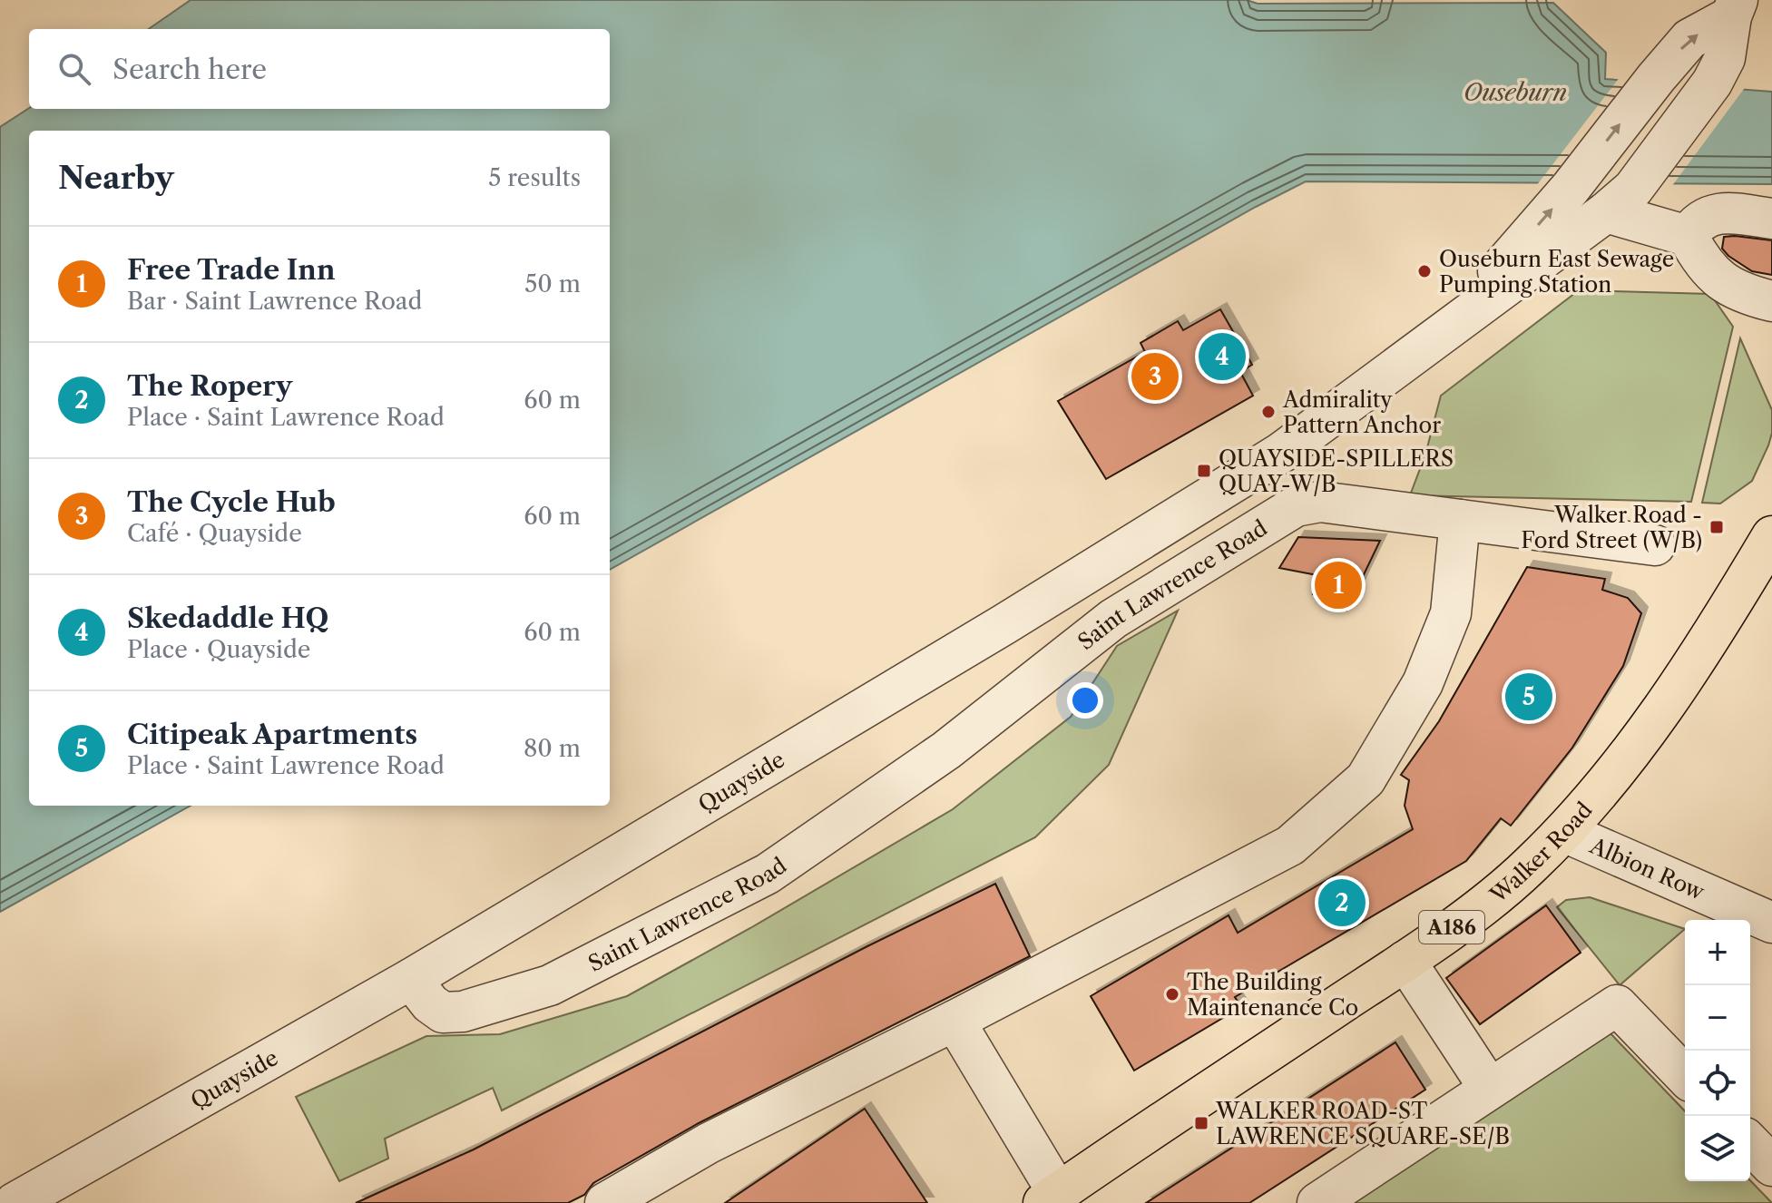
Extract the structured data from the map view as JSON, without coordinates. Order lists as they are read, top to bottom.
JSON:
{
  "streets": {
    "main road": ["Walker Road", "A186"],
    "street": ["Saint Lawrence Road", "Quayside", "Albion Row"]
  },
  "crossings": [
    ["Saint Lawrence Road", "Quayside"],
    ["Walker Road", "Albion Row"]
  ],
  "water": ["Ouseburn"],
  "places": {
    "other": ["Ouseburn East Sewage Pumping Station", "Admirality Pattern Anchor", "The Building Maintenance Co"],
    "transit": ["QUAYSIDE-SPILLERS QUAY-W/B", "Walker Road - Ford Street (W/B)", "WALKER ROAD-ST LAWRENCE SQUARE-SE/B"]
  },
  "page": {
    "search": "Search here",
    "heading": ["Nearby", "5 results"],
    "list": [
      {
        "mark": "1",
        "name": "Free Trade Inn",
        "note": "Bar · Saint Lawrence Road",
        "value": "50 m"
      },
      {
        "mark": "2",
        "name": "The Ropery",
        "note": "Place · Saint Lawrence Road",
        "value": "60 m"
      },
      {
        "mark": "3",
        "name": "The Cycle Hub",
        "note": "Café · Quayside",
        "value": "60 m"
      },
      {
        "mark": "4",
        "name": "Skedaddle HQ",
        "note": "Place · Quayside",
        "value": "60 m"
      },
      {
        "mark": "5",
        "name": "Citipeak Apartments",
        "note": "Place · Saint Lawrence Road",
        "value": "80 m"
      }
    ],
    "pins": [
      "4",
      "3",
      "1",
      "5",
      "2"
    ],
    "map_buttons": ["+", "−"]
  }
}
